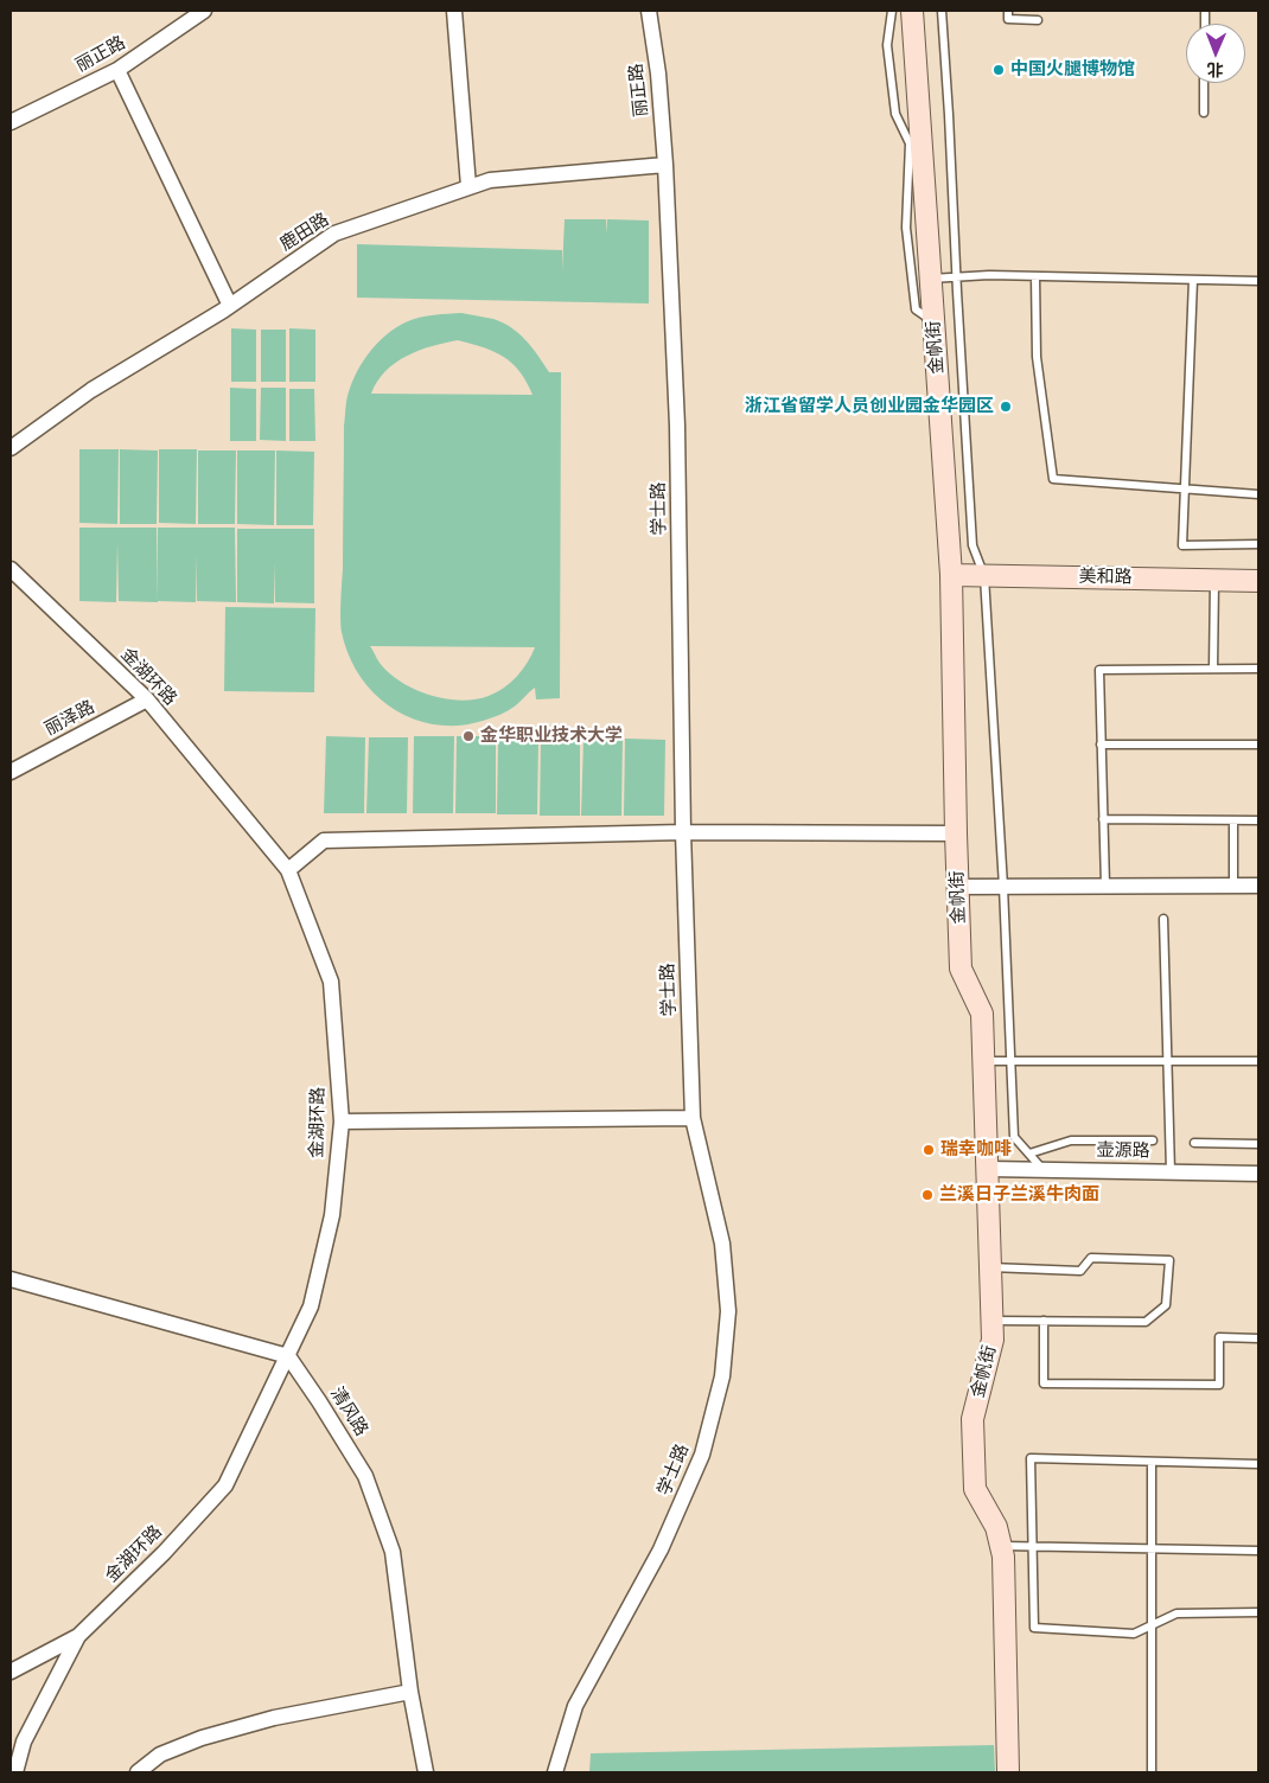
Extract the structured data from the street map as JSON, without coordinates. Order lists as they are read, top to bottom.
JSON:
{
  "streets": {
    "street": [
      "丽正路",
      "鹿田路",
      "金帆街",
      "学士路",
      "美和路",
      "金湖环路",
      "丽泽路",
      "壶源路",
      "清风路"
    ]
  },
  "crossings": [
    ["丽正路", "鹿田路"],
    ["丽正路", "学士路"],
    ["鹿田路", "学士路"],
    ["金帆街", "美和路"],
    ["金帆街", "壶源路"],
    ["金湖环路", "丽泽路"],
    ["金湖环路", "清风路"]
  ],
  "places": [
    "中国火腿博物馆",
    "浙江省留学人员创业园金华园区",
    "金华职业技术大学",
    "瑞幸咖啡",
    "兰溪日子兰溪牛肉面"
  ],
  "north": "bottom"
}
